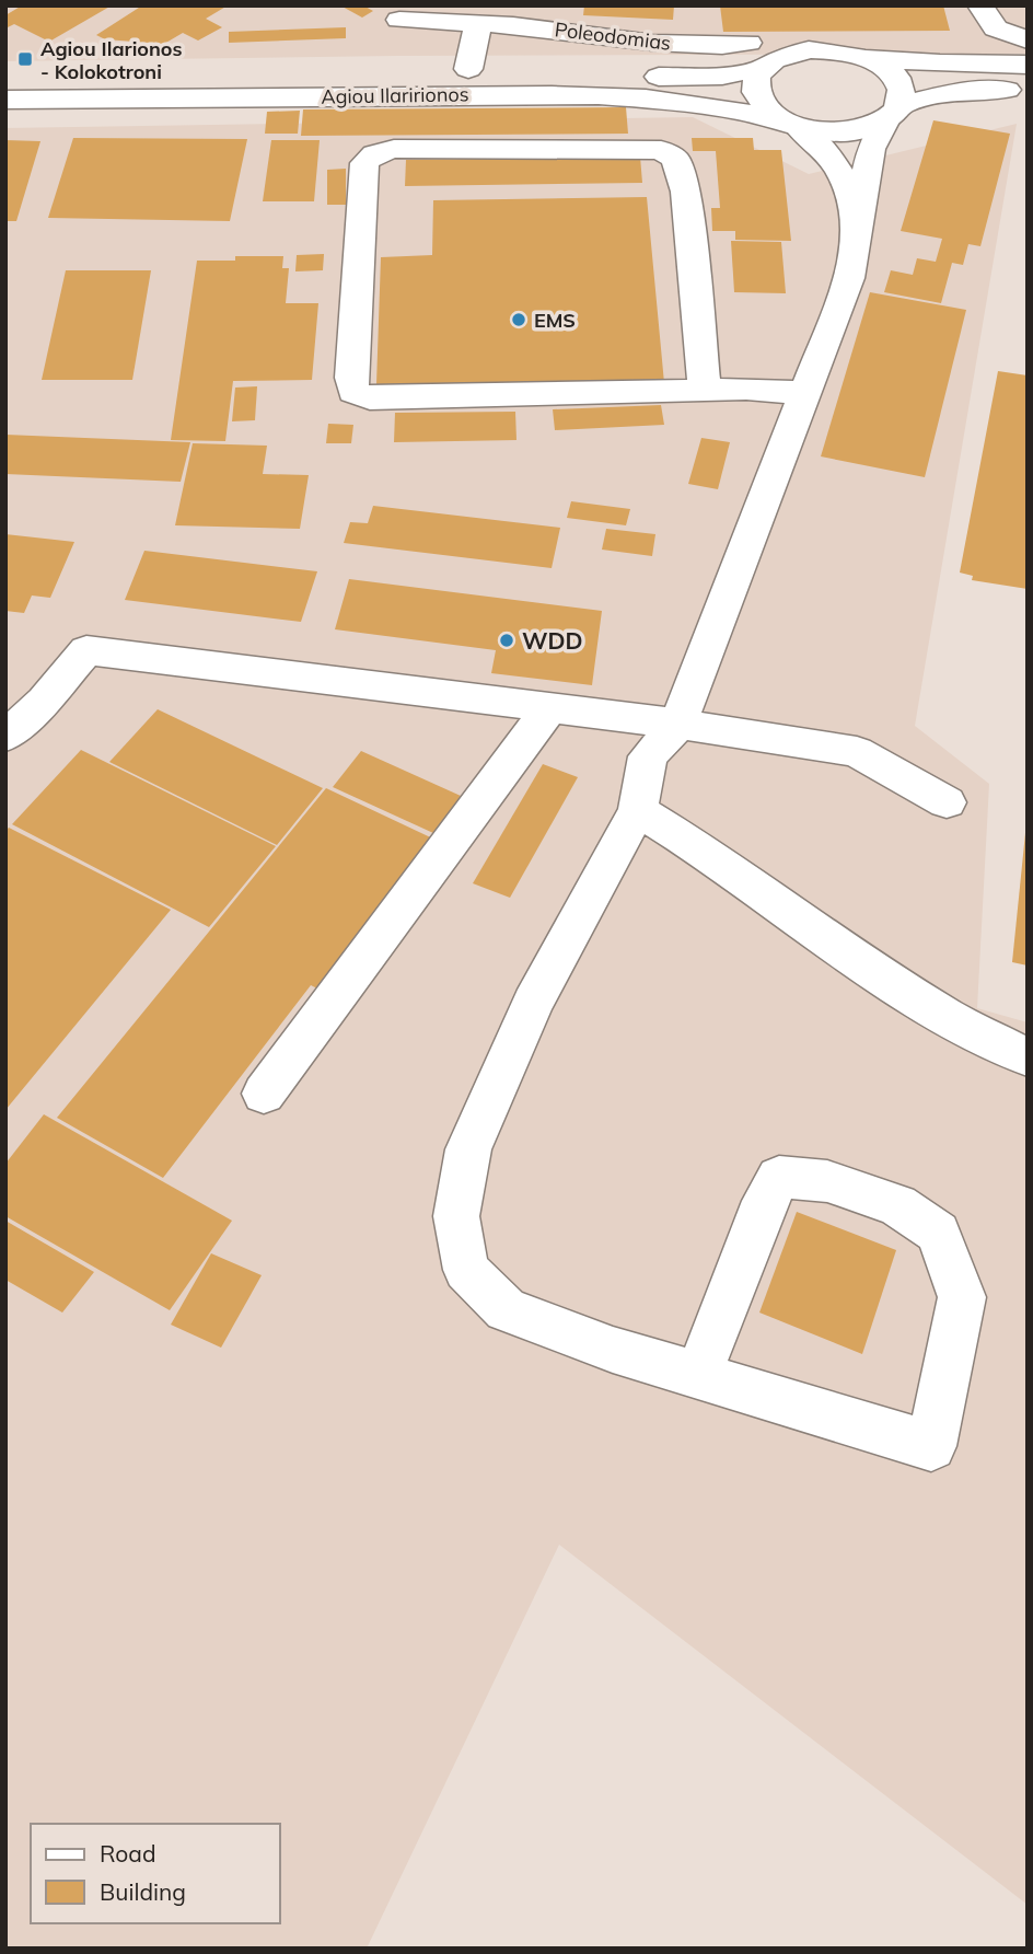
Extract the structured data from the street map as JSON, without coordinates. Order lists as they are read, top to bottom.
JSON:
{
  "streets": {
    "street": ["Poleodomias", "Agiou Ilaririonos"]
  },
  "places": {
    "transit": ["Agiou Ilarionos - Kolokotroni"],
    "other": ["EMS", "WDD"]
  },
  "legend": ["Road", "Building"]
}
